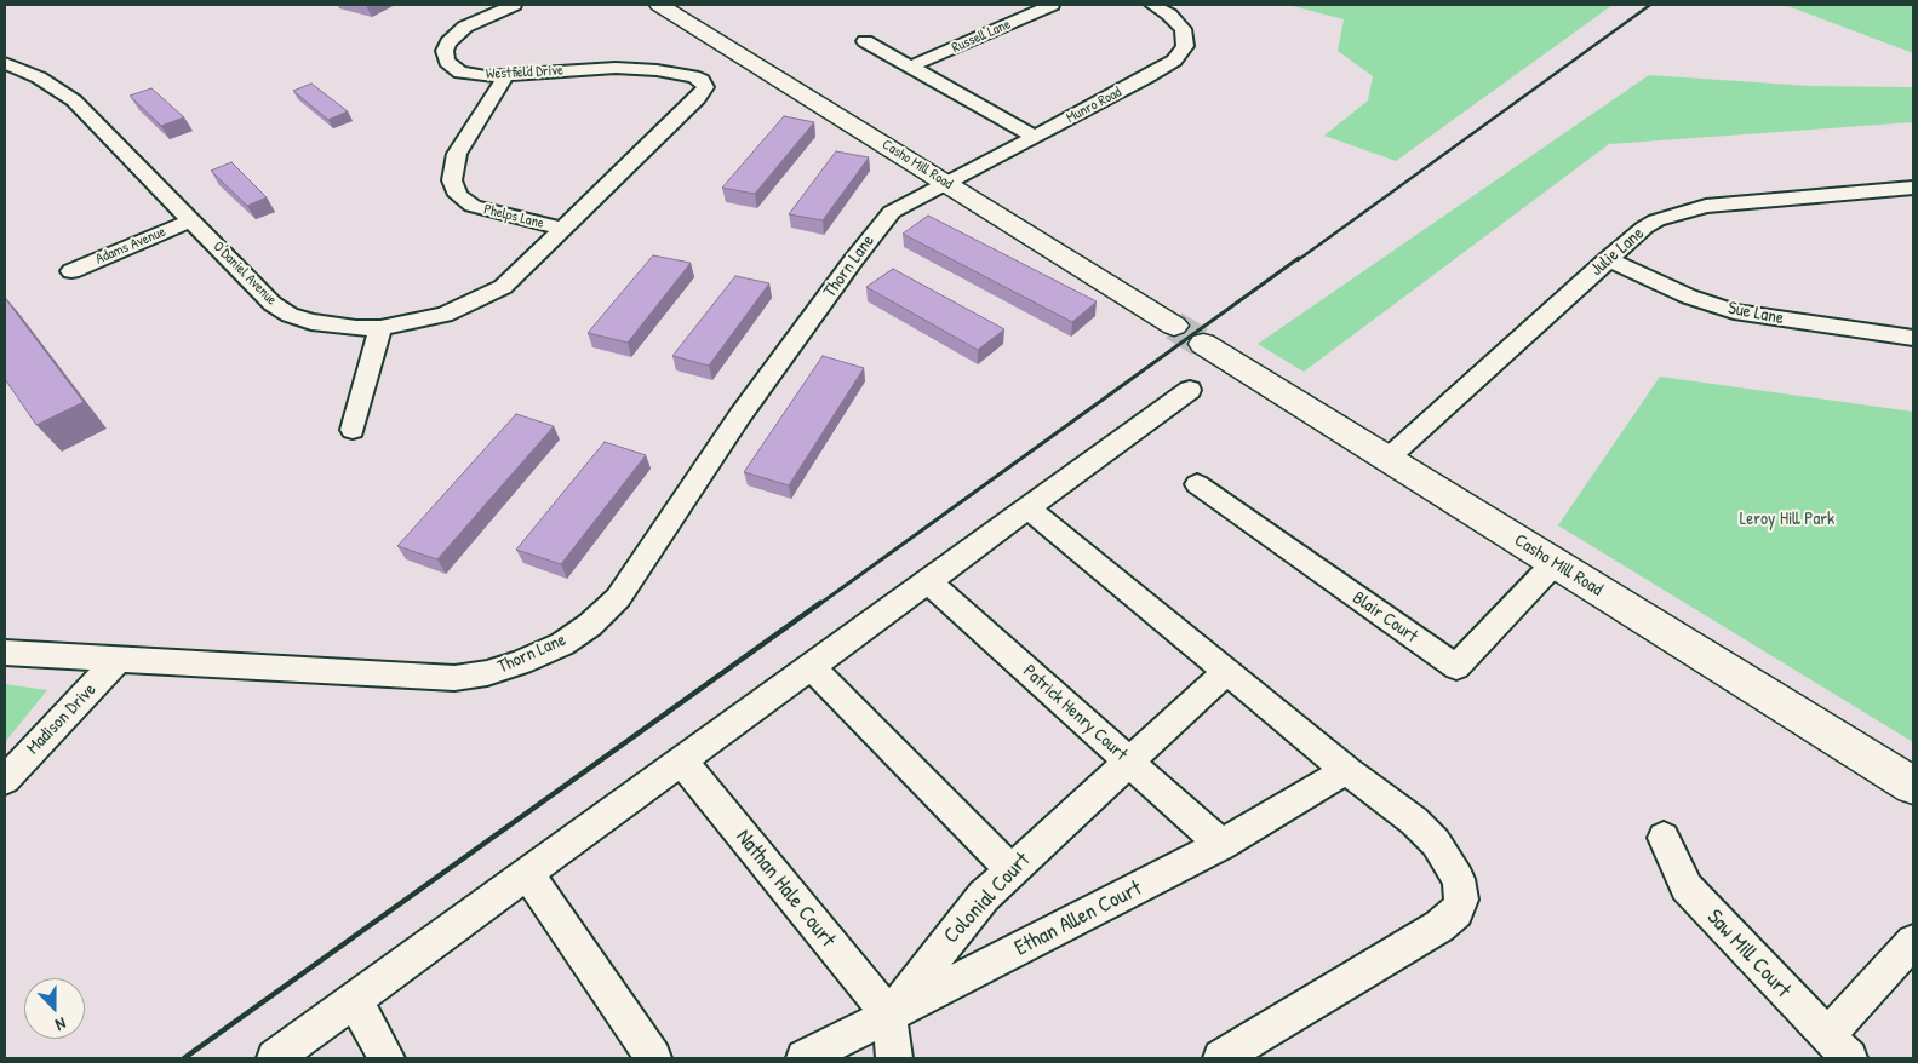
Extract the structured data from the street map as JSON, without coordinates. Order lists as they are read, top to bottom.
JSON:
{
  "streets": {
    "street": [
      "Russell Lane",
      "Westfield Drive",
      "Munro Road",
      "Casho Mill Road",
      "Phelps Lane",
      "Adams Avenue",
      "Julie Lane",
      "Thorn Lane",
      "O'Daniel Avenue",
      "Sue Lane",
      "Blair Court",
      "Patrick Henry Court",
      "Madison Drive",
      "Nathan Hale Court",
      "Colonial Court",
      "Ethan Allen Court",
      "Saw Mill Court"
    ]
  },
  "crossings": [
    ["Westfield Drive", "Phelps Lane"],
    ["Westfield Drive", "O'Daniel Avenue"],
    ["Munro Road", "Casho Mill Road"],
    ["Munro Road", "Thorn Lane"],
    ["Casho Mill Road", "Julie Lane"],
    ["Casho Mill Road", "Thorn Lane"],
    ["Casho Mill Road", "Blair Court"],
    ["Phelps Lane", "O'Daniel Avenue"],
    ["Adams Avenue", "O'Daniel Avenue"],
    ["Julie Lane", "Sue Lane"],
    ["Thorn Lane", "Madison Drive"],
    ["Patrick Henry Court", "Colonial Court"],
    ["Patrick Henry Court", "Ethan Allen Court"],
    ["Nathan Hale Court", "Colonial Court"],
    ["Nathan Hale Court", "Ethan Allen Court"],
    ["Colonial Court", "Ethan Allen Court"]
  ],
  "parks": ["Leroy Hill Park"],
  "north": "bottom"
}
